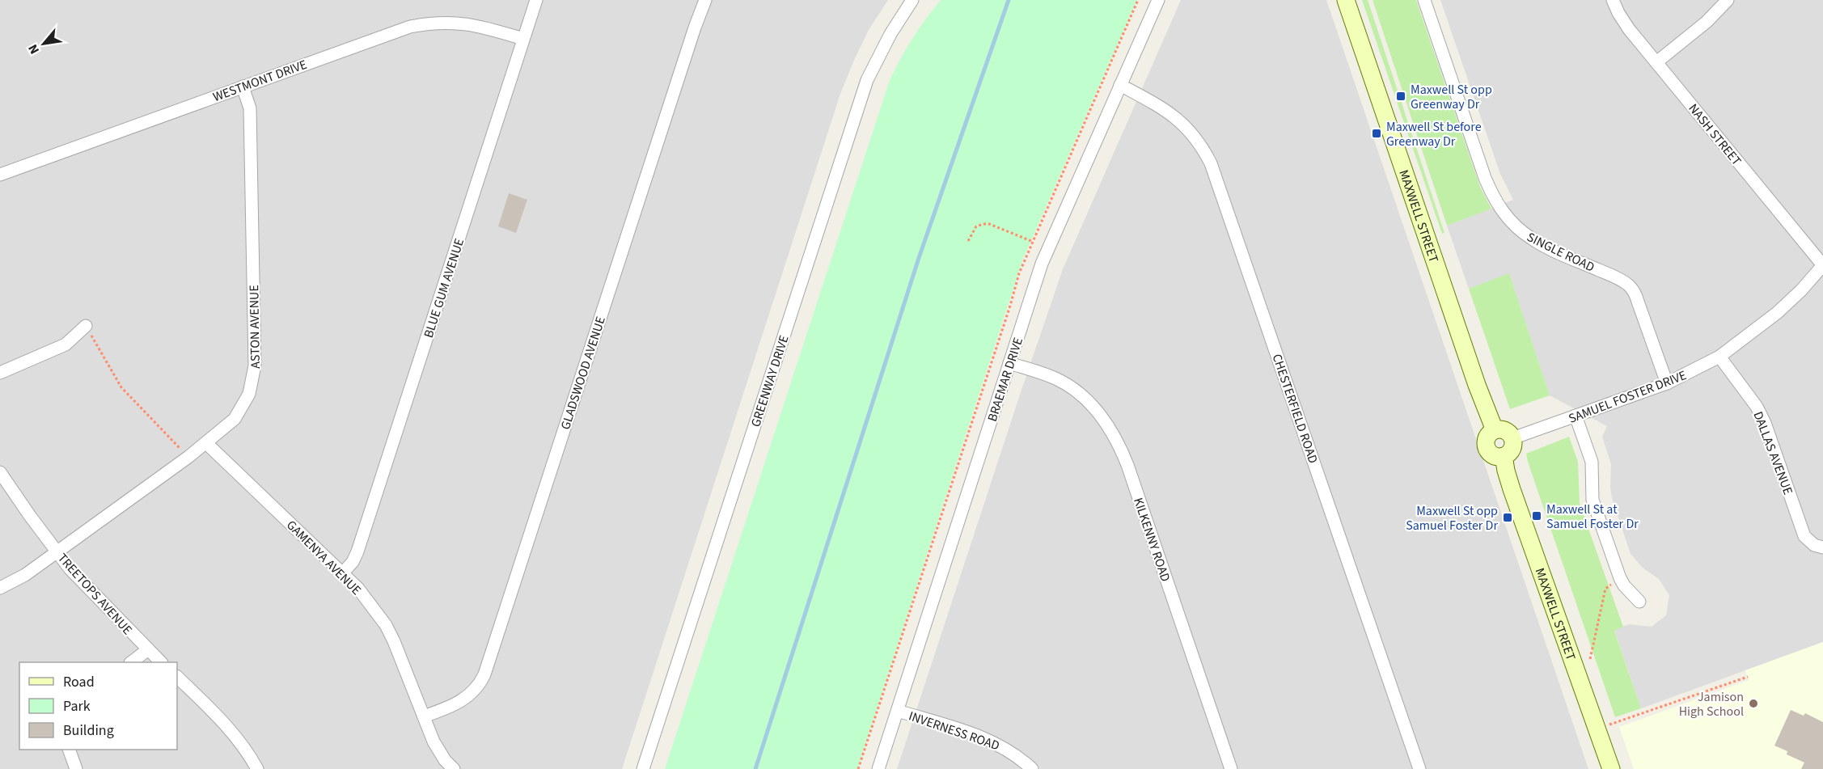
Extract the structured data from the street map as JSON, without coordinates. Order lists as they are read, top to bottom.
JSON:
{
  "streets": {
    "main road": ["MAXWELL STREET"],
    "street": [
      "WESTMONT DRIVE",
      "NASH STREET",
      "SINGLE ROAD",
      "BLUE GUM AVENUE",
      "ASTON AVENUE",
      "GLADSWOOD AVENUE",
      "BRAEMAR DRIVE",
      "GREENWAY DRIVE",
      "SAMUEL FOSTER DRIVE",
      "CHESTERFIELD ROAD",
      "DALLAS AVENUE",
      "KILKENNY ROAD",
      "GAMENYA AVENUE",
      "TREETOPS AVENUE",
      "INVERNESS ROAD"
    ]
  },
  "crossings": [
    ["WESTMONT DRIVE", "BLUE GUM AVENUE"],
    ["WESTMONT DRIVE", "ASTON AVENUE"],
    ["NASH STREET", "SAMUEL FOSTER DRIVE"],
    ["MAXWELL STREET", "SAMUEL FOSTER DRIVE"],
    ["SINGLE ROAD", "SAMUEL FOSTER DRIVE"],
    ["BLUE GUM AVENUE", "GAMENYA AVENUE"],
    ["ASTON AVENUE", "GAMENYA AVENUE"],
    ["ASTON AVENUE", "TREETOPS AVENUE"],
    ["GLADSWOOD AVENUE", "GAMENYA AVENUE"],
    ["BRAEMAR DRIVE", "CHESTERFIELD ROAD"],
    ["BRAEMAR DRIVE", "KILKENNY ROAD"],
    ["BRAEMAR DRIVE", "INVERNESS ROAD"],
    ["SAMUEL FOSTER DRIVE", "DALLAS AVENUE"]
  ],
  "places": {
    "transit": [
      "Maxwell St opp Greenway Dr",
      "Maxwell St before Greenway Dr",
      "Maxwell St at Samuel Foster Dr",
      "Maxwell St opp Samuel Foster Dr"
    ],
    "other": ["Jamison High School"]
  },
  "legend": ["Road", "Park", "Building"],
  "north": "bottom left"
}
